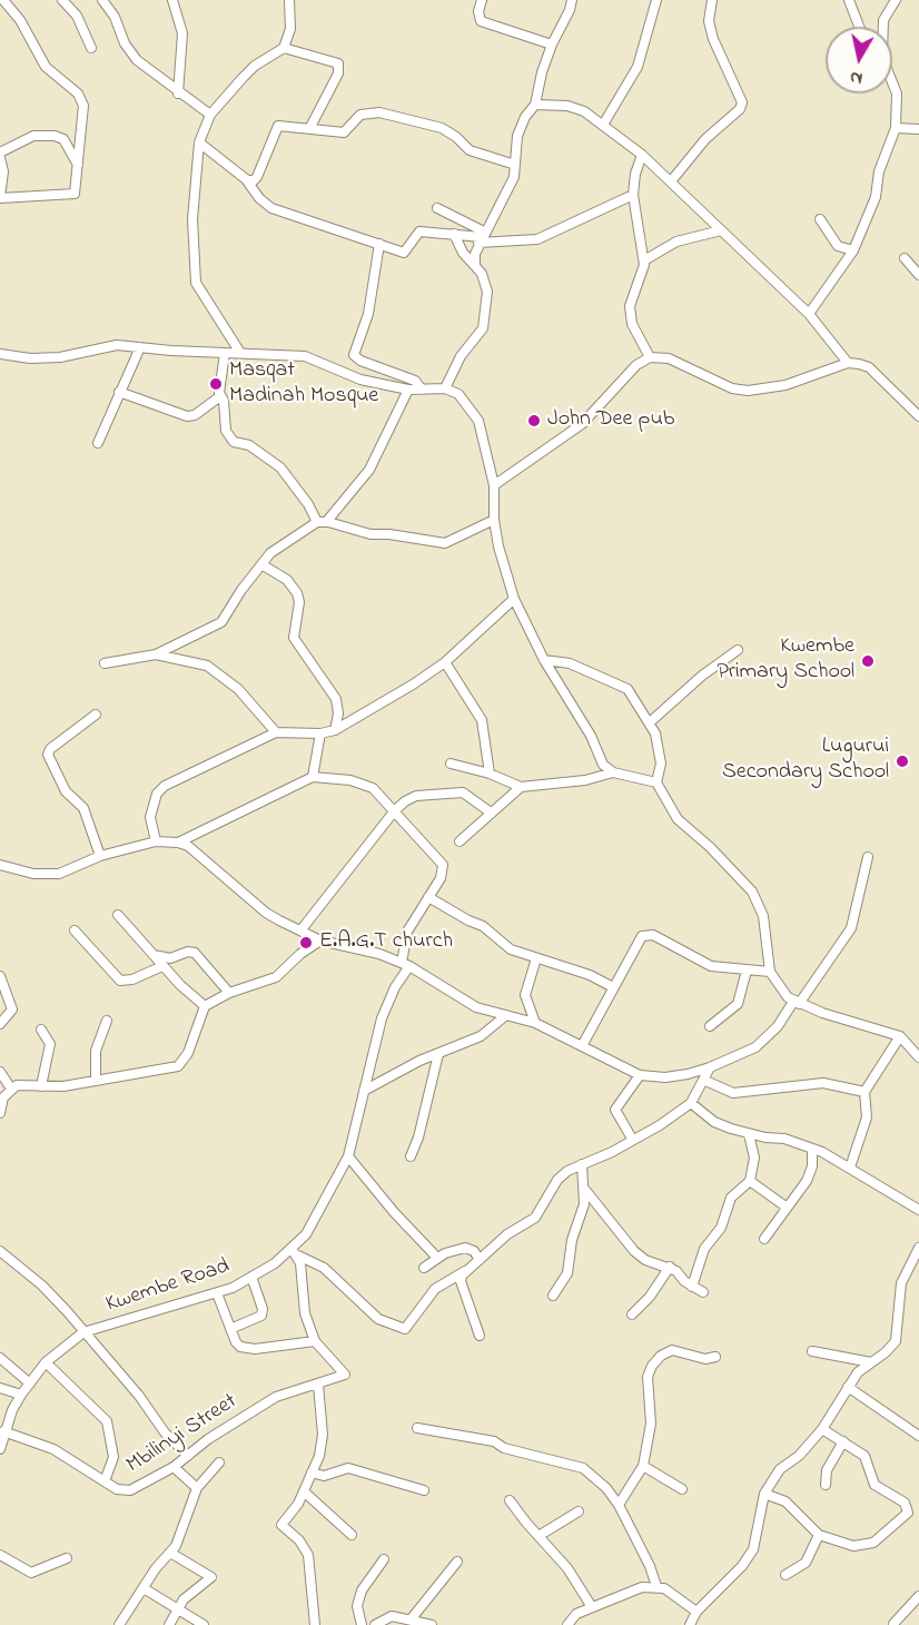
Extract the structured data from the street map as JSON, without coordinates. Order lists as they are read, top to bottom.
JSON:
{
  "streets": {
    "street": ["Kwembe Road", "Mbilinyi Street"]
  },
  "crossings": [
    ["Kwembe Road", "Mbilinyi Street"]
  ],
  "places": [
    "Masqat Madinah Mosque",
    "John Dee pub",
    "Kwembe Primary School",
    "Lugurui Secondary School",
    "E.A.G.T church"
  ],
  "north": "bottom"
}
